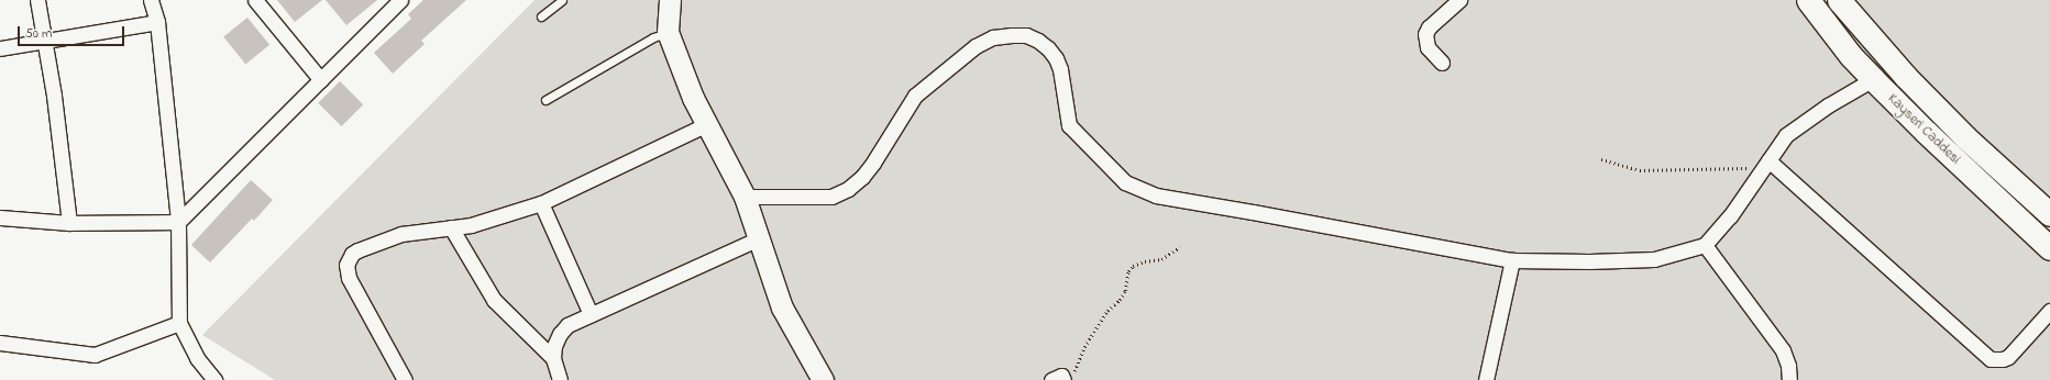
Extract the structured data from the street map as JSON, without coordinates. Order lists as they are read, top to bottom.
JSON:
{
  "streets": {
    "main road": ["Kayseri Caddesi"]
  },
  "scale_bar": "50 m"
}
